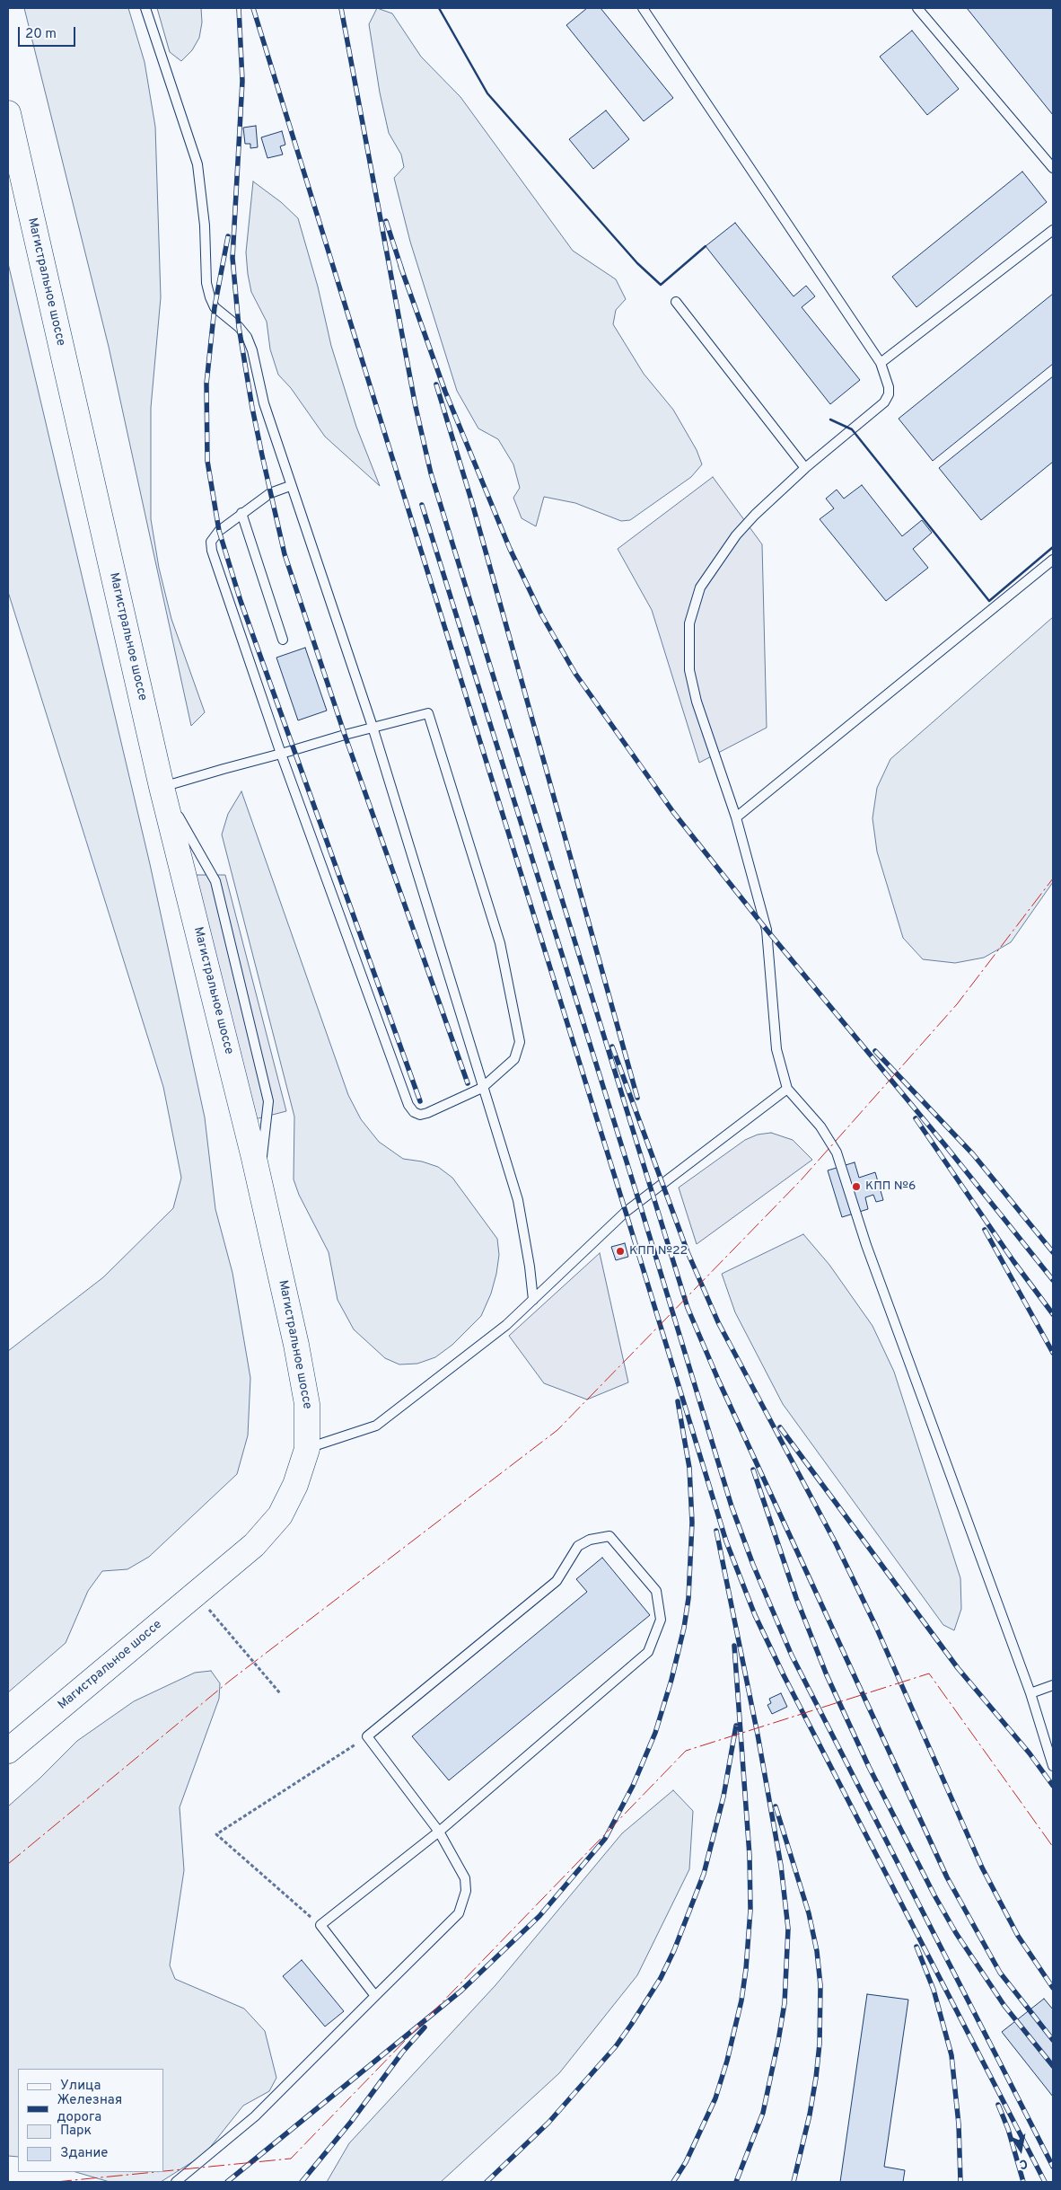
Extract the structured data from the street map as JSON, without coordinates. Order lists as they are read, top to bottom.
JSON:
{
  "streets": {
    "main road": ["Магистральное шоссе"]
  },
  "places": ["КПП №6", "КПП №22"],
  "legend": [
    "Улица",
    "Железная дорога",
    "Парк",
    "Здание"
  ],
  "scale_bar": "20 m",
  "north": "bottom"
}
